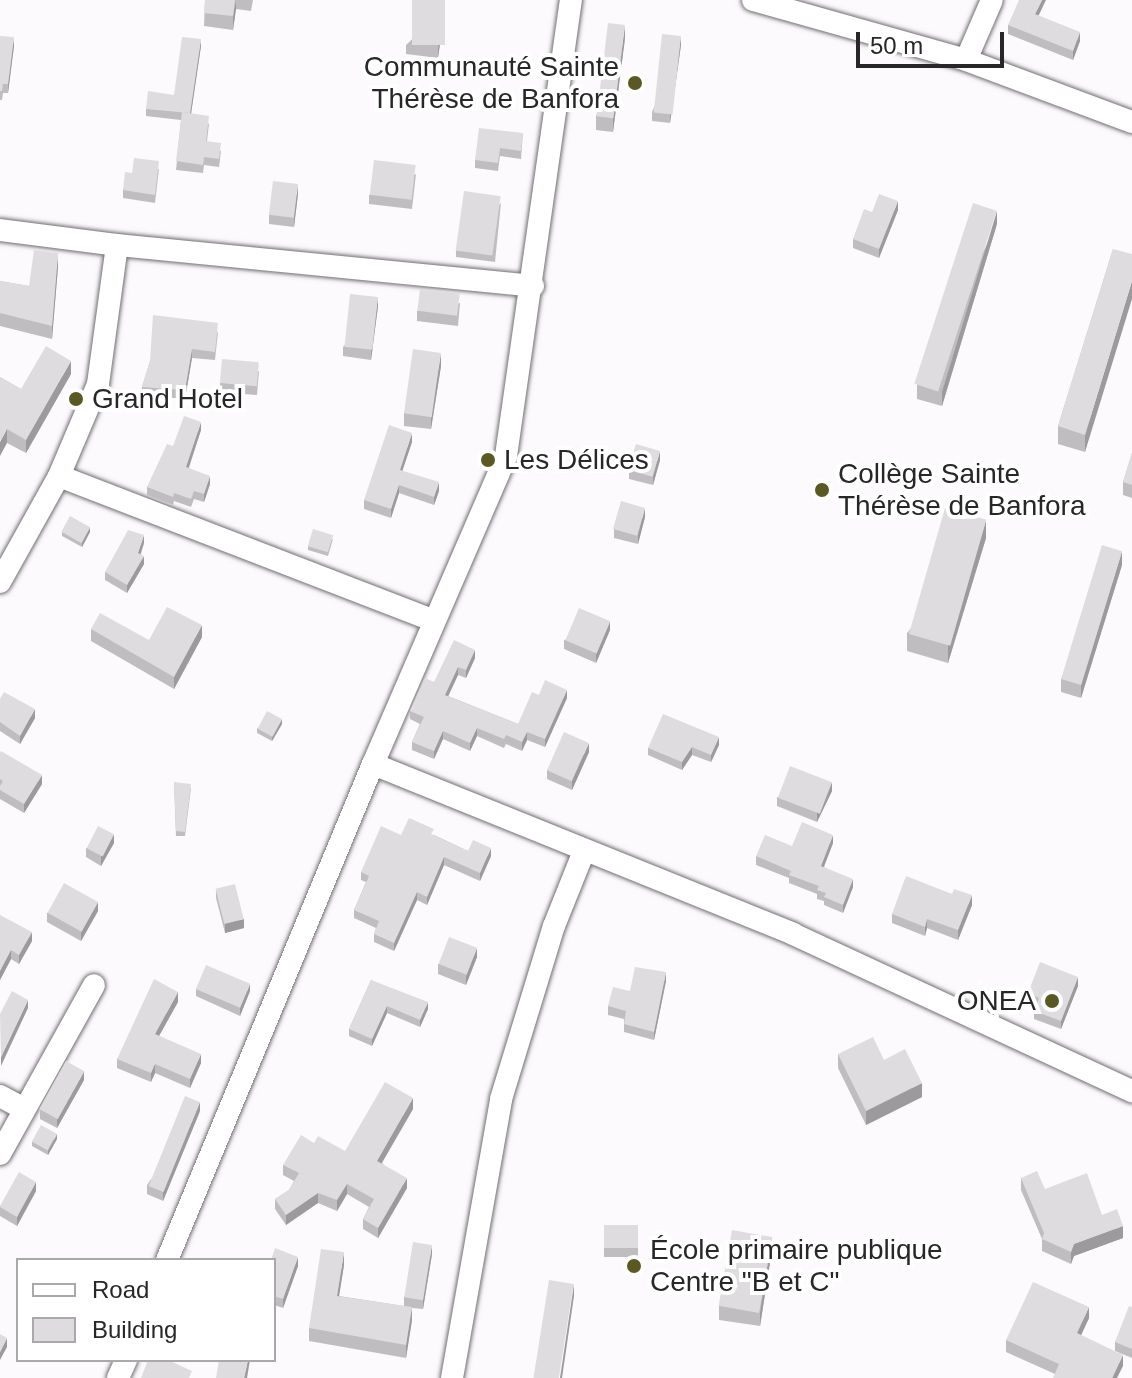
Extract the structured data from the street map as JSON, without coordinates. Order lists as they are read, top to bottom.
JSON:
{
  "places": [
    "Communauté Sainte Thérèse de Banfora",
    "Grand Hotel",
    "Les Délices",
    "Collège Sainte Thérèse de Banfora",
    "ONEA",
    "École primaire publique Centre \"B et C\""
  ],
  "legend": ["Road", "Building"],
  "scale_bar": "50 m"
}
